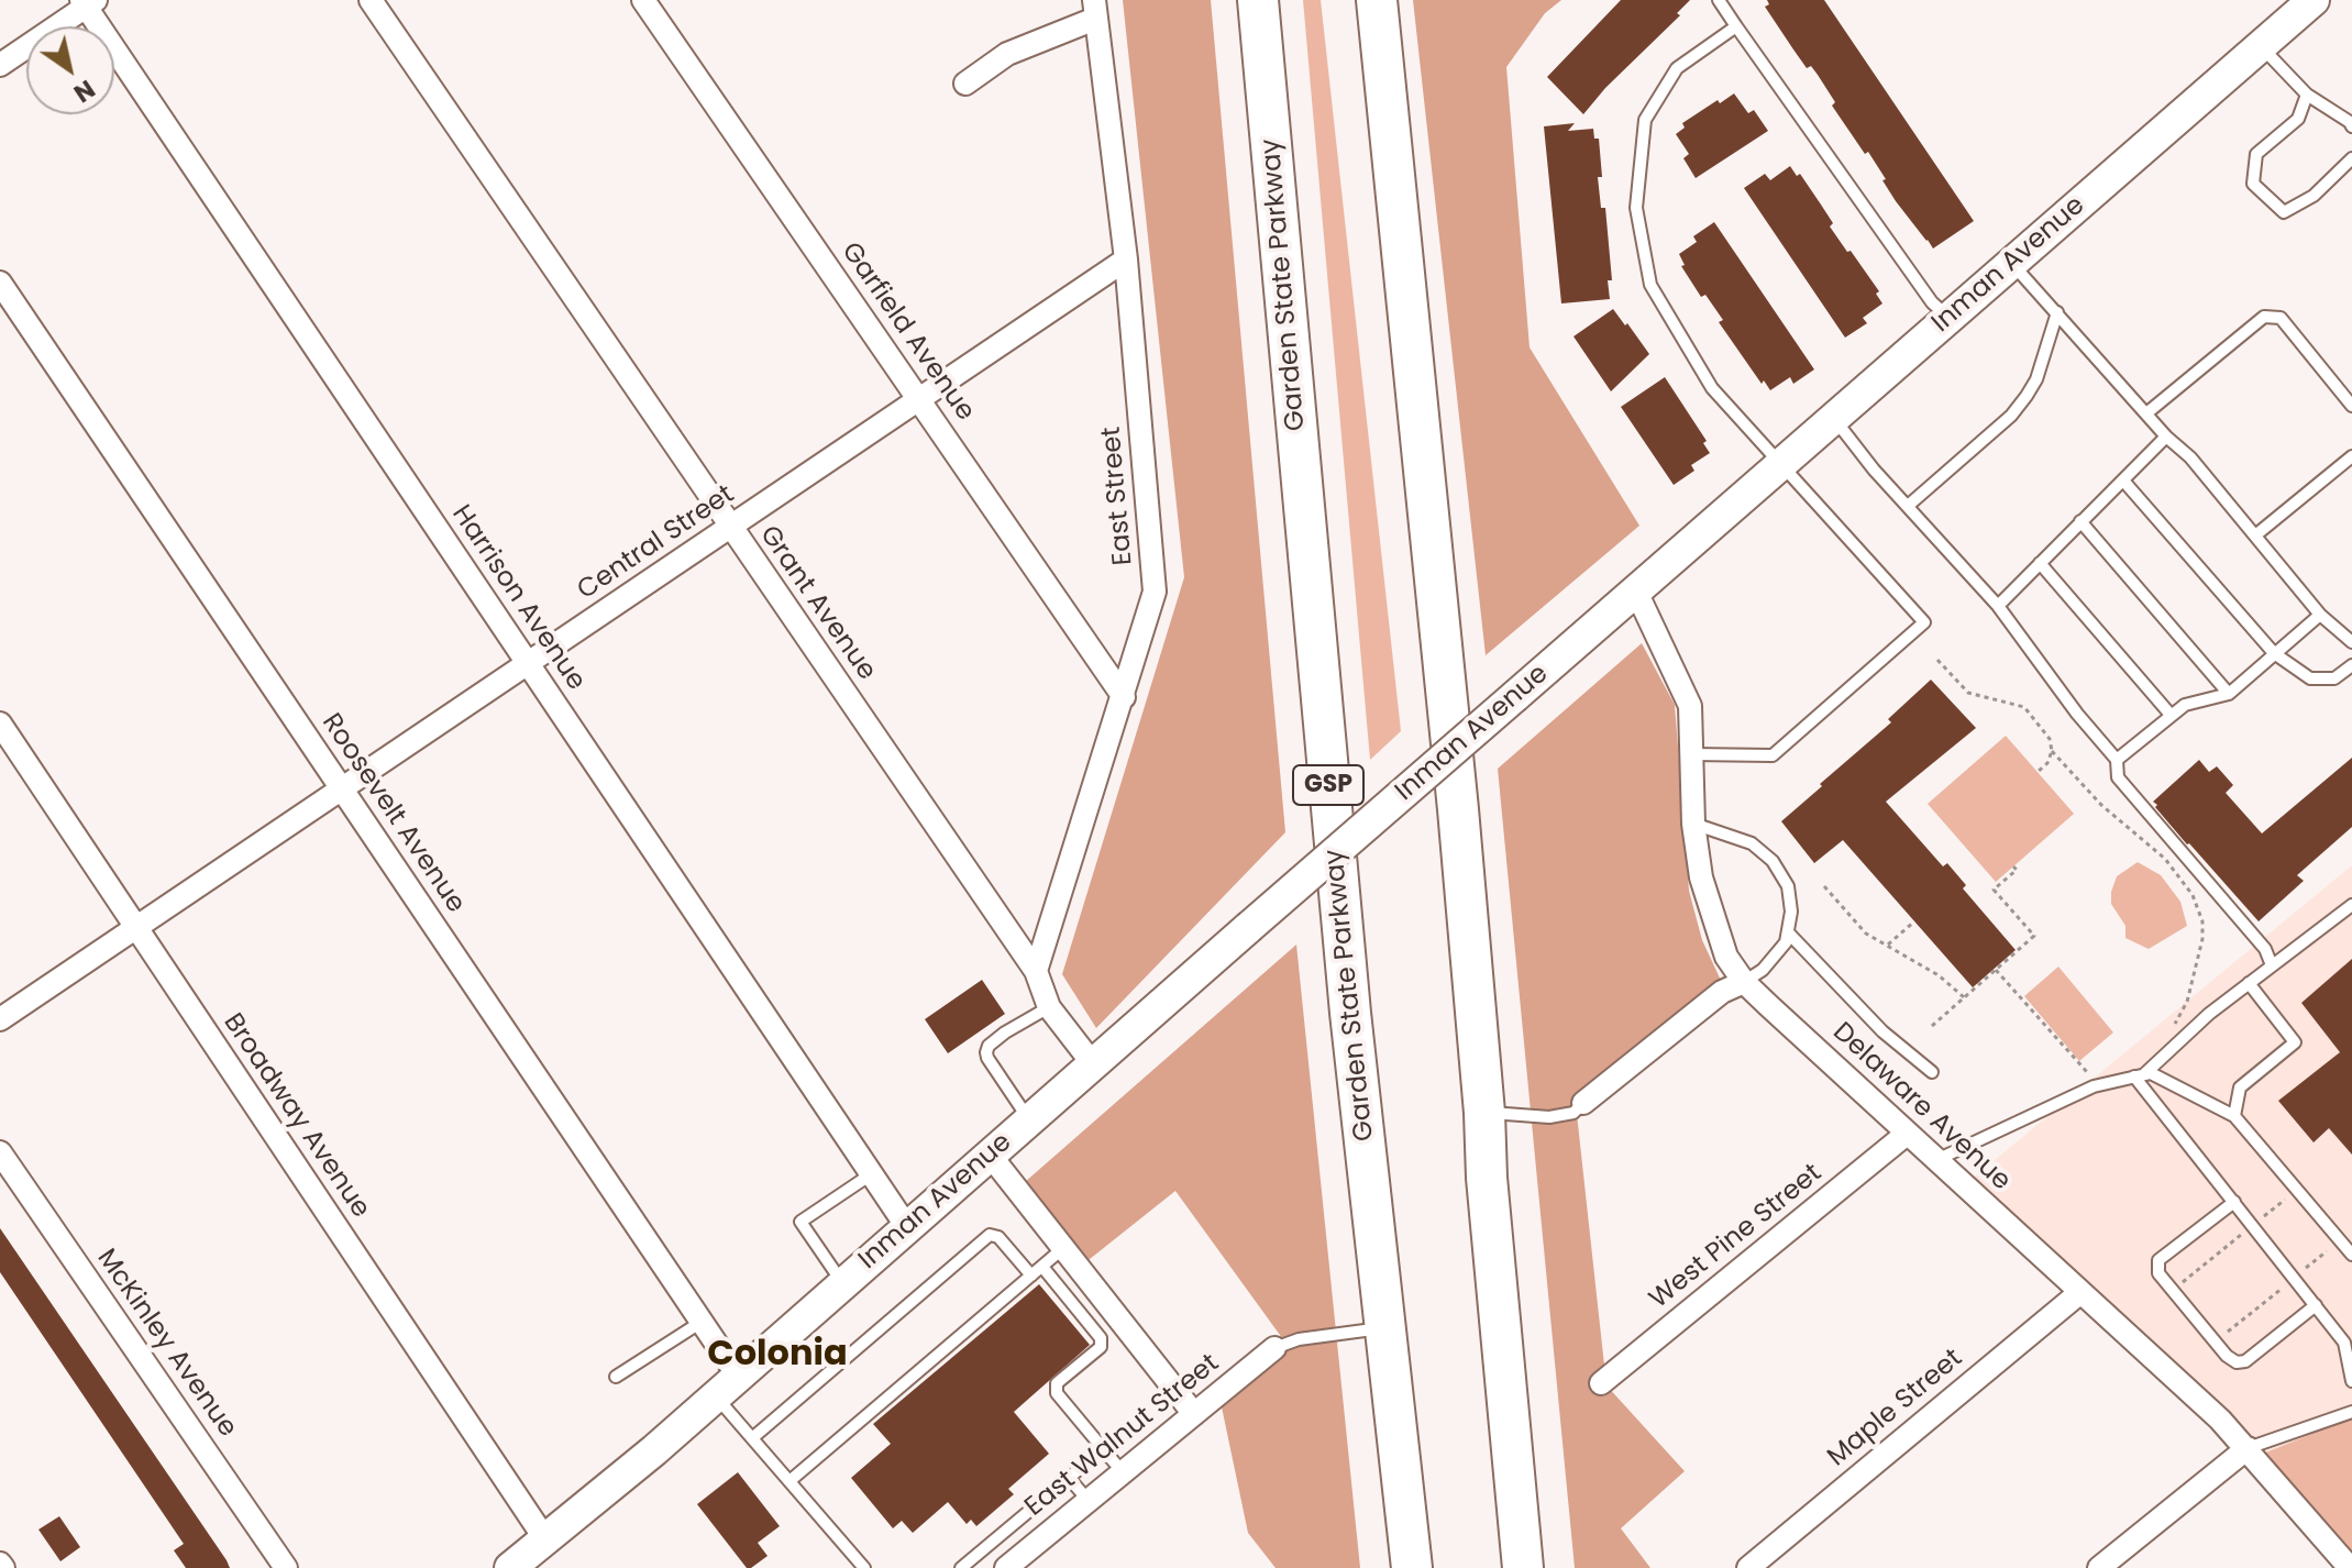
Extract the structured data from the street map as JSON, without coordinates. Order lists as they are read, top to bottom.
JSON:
{
  "streets": {
    "highway": ["Garden State Parkway", "GSP"],
    "main road": ["Inman Avenue"],
    "street": [
      "Garfield Avenue",
      "East Street",
      "Central Street",
      "Harrison Avenue",
      "Grant Avenue",
      "Roosevelt Avenue",
      "Delaware Avenue",
      "Broadway Avenue",
      "West Pine Street",
      "McKinley Avenue",
      "Maple Street",
      "East Walnut Street"
    ]
  },
  "crossings": [
    ["Inman Avenue", "Harrison Avenue"],
    ["Inman Avenue", "Grant Avenue"],
    ["Inman Avenue", "Roosevelt Avenue"],
    ["Inman Avenue", "Delaware Avenue"],
    ["Inman Avenue", "Broadway Avenue"],
    ["Garfield Avenue", "East Street"],
    ["Garfield Avenue", "Central Street"],
    ["East Street", "Central Street"],
    ["East Street", "Grant Avenue"],
    ["Central Street", "Harrison Avenue"],
    ["Central Street", "Grant Avenue"],
    ["Central Street", "Roosevelt Avenue"],
    ["Central Street", "Broadway Avenue"],
    ["Delaware Avenue", "West Pine Street"],
    ["Delaware Avenue", "Maple Street"]
  ],
  "districts": ["Colonia"],
  "north": "bottom right"
}
